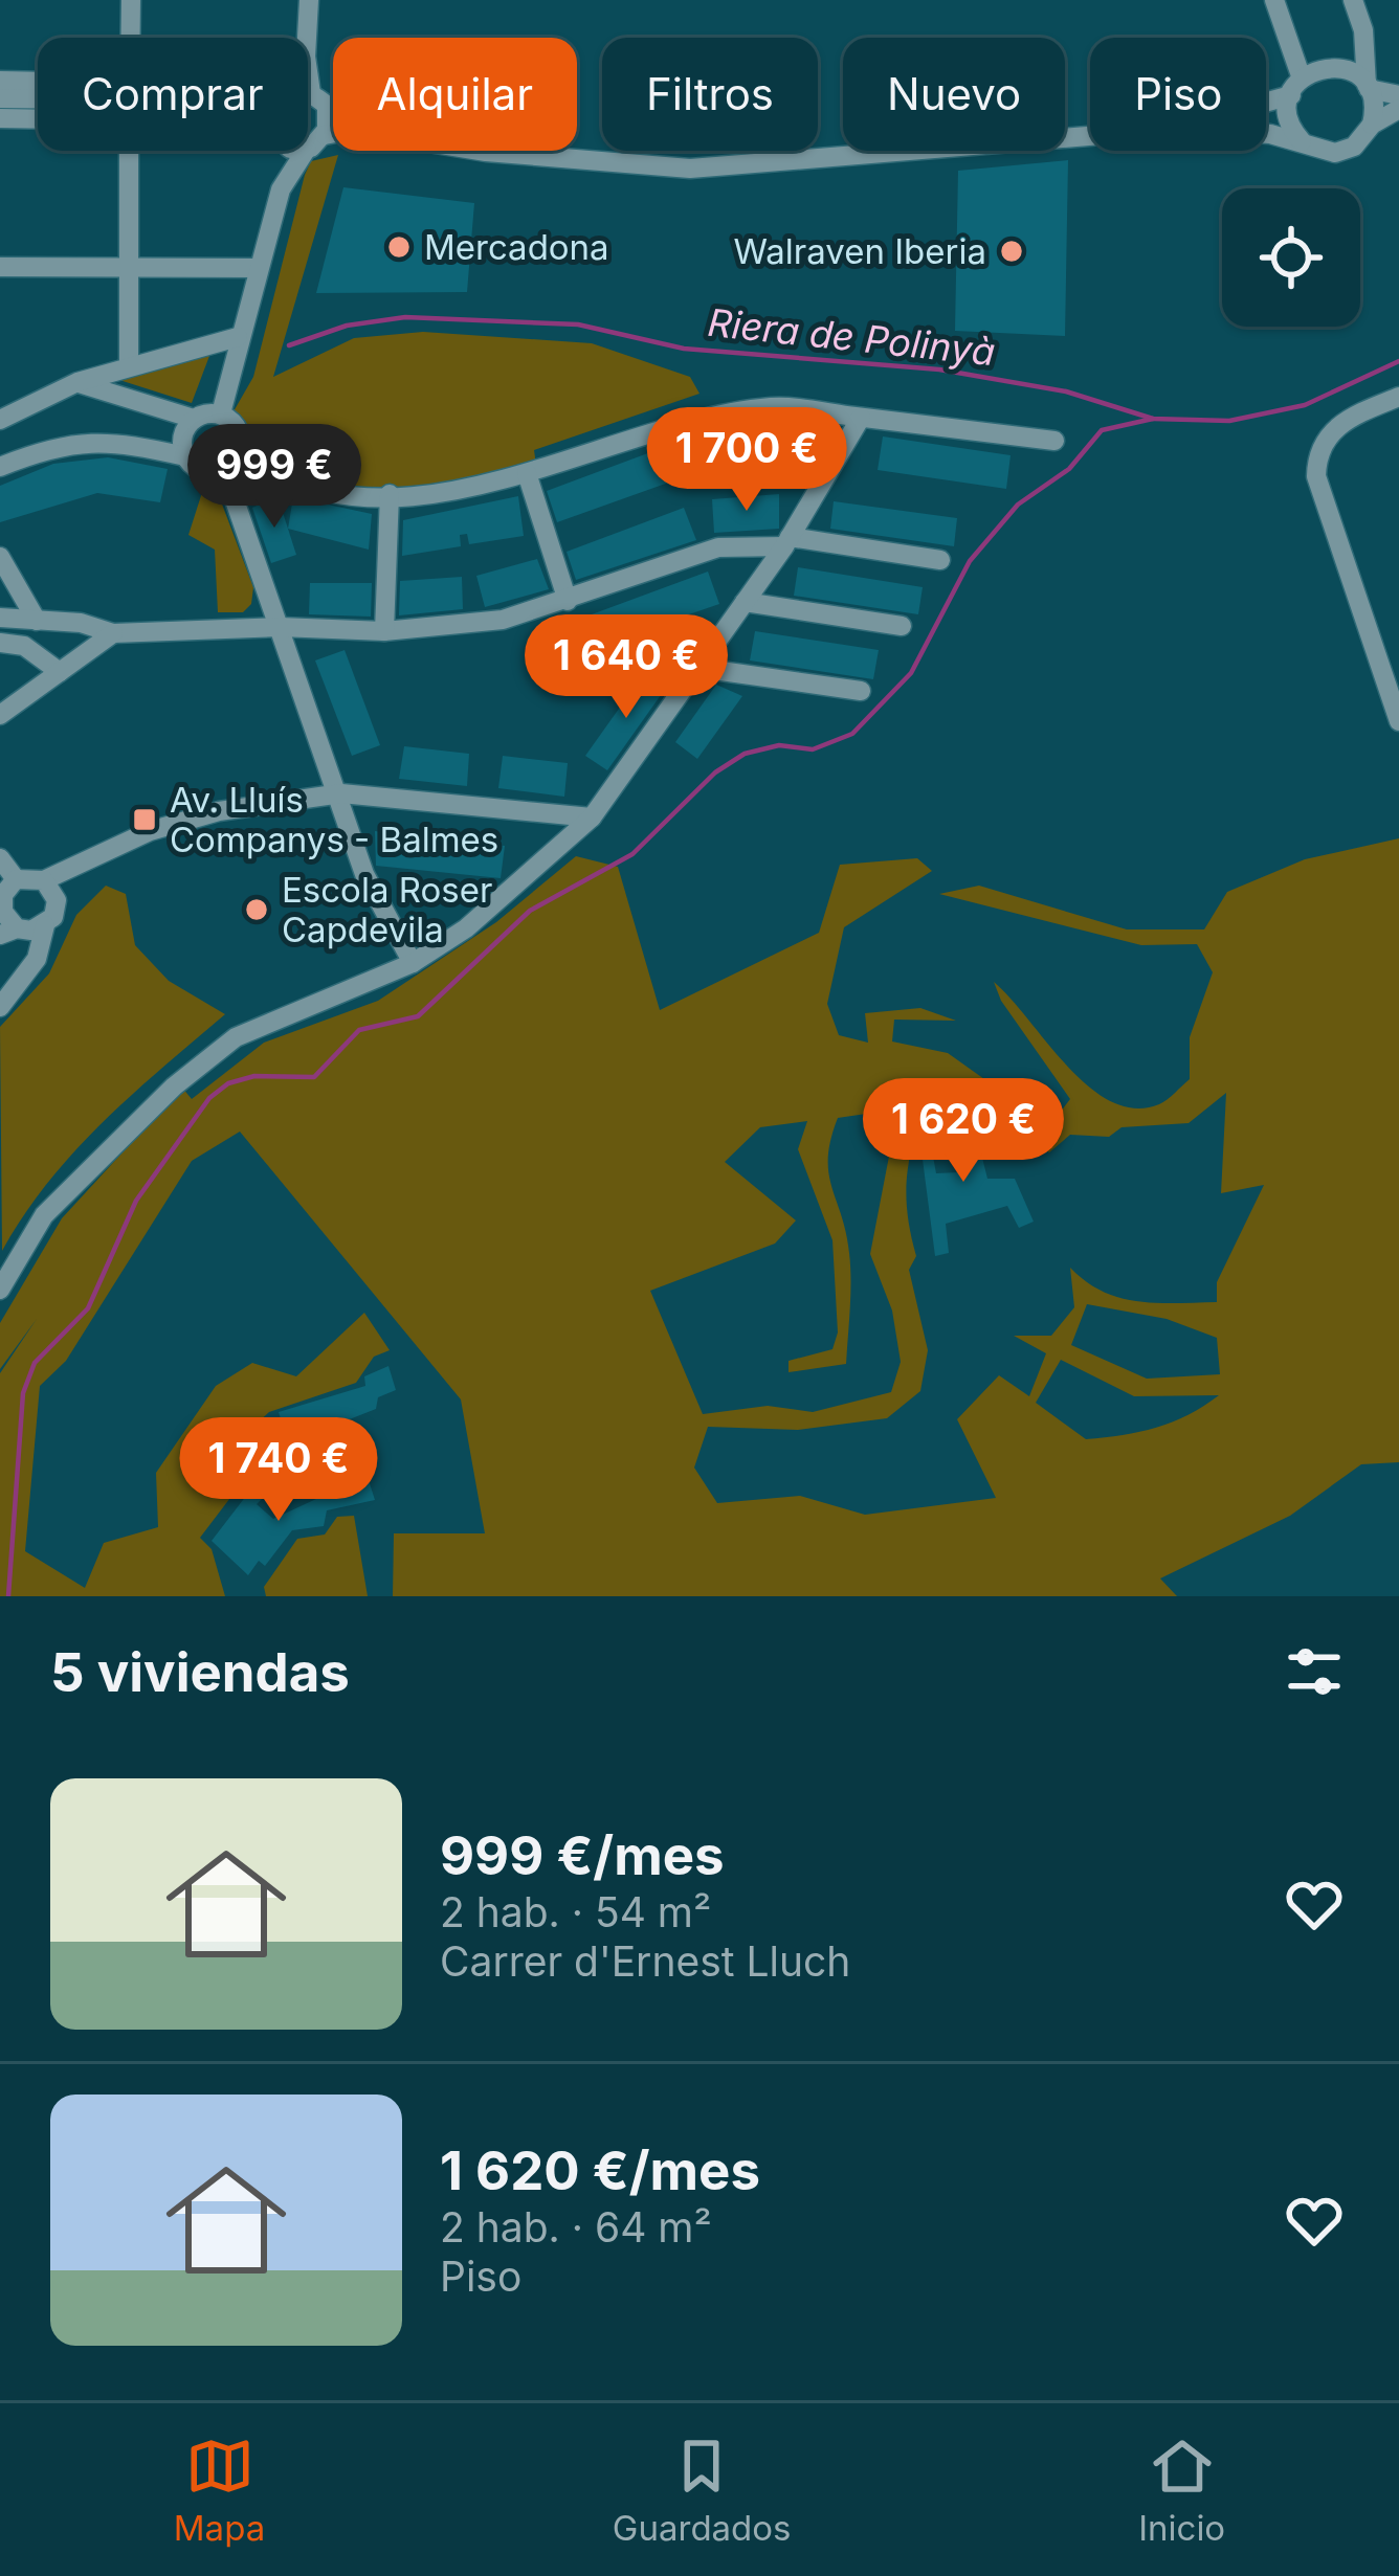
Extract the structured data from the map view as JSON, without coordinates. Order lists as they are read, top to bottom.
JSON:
{
  "water": ["Riera de Polinyà"],
  "places": {
    "other": ["Mercadona", "Walraven Iberia", "Escola Roser Capdevila"],
    "transit": ["Av. Lluís Companys - Balmes"]
  },
  "page": {
    "chip": [
      "Comprar",
      "Alquilar",
      "Filtros",
      "Nuevo",
      "Piso"
    ],
    "price": [
      "1 700 €",
      "999 €",
      "1 640 €",
      "1 620 €",
      "1 740 €"
    ],
    "heading": "5 viviendas",
    "list": [
      {
        "name": "999 €/mes",
        "note": "2 hab. · 54 m² · Carrer d'Ernest Lluch"
      },
      {
        "name": "1 620 €/mes",
        "note": "2 hab. · 64 m² · Piso"
      }
    ],
    "tabs": ["Mapa", "Guardados", "Inicio"]
  }
}
